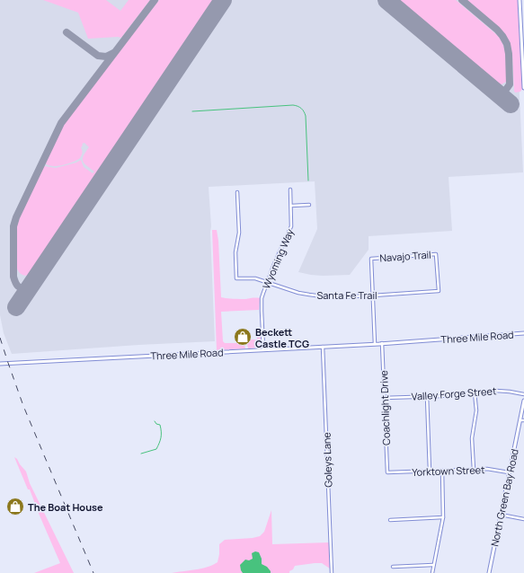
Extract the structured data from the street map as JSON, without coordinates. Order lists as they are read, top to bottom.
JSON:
{
  "streets": {
    "street": [
      "Navajo Trail",
      "Wyoming Way",
      "Santa Fe Trail",
      "Three Mile Road",
      "Valley Forge Street",
      "Coachlight Drive",
      "Goleys Lane",
      "Yorktown Street",
      "North Green Bay Road"
    ]
  },
  "crossings": [
    ["Navajo Trail", "Santa Fe Trail"],
    ["Wyoming Way", "Santa Fe Trail"],
    ["Wyoming Way", "Three Mile Road"],
    ["Three Mile Road", "Coachlight Drive"],
    ["Three Mile Road", "Goleys Lane"],
    ["Valley Forge Street", "Coachlight Drive"],
    ["Coachlight Drive", "Yorktown Street"],
    ["Yorktown Street", "North Green Bay Road"]
  ],
  "places": {
    "shop": ["Beckett Castle TCG", "The Boat House"]
  }
}
